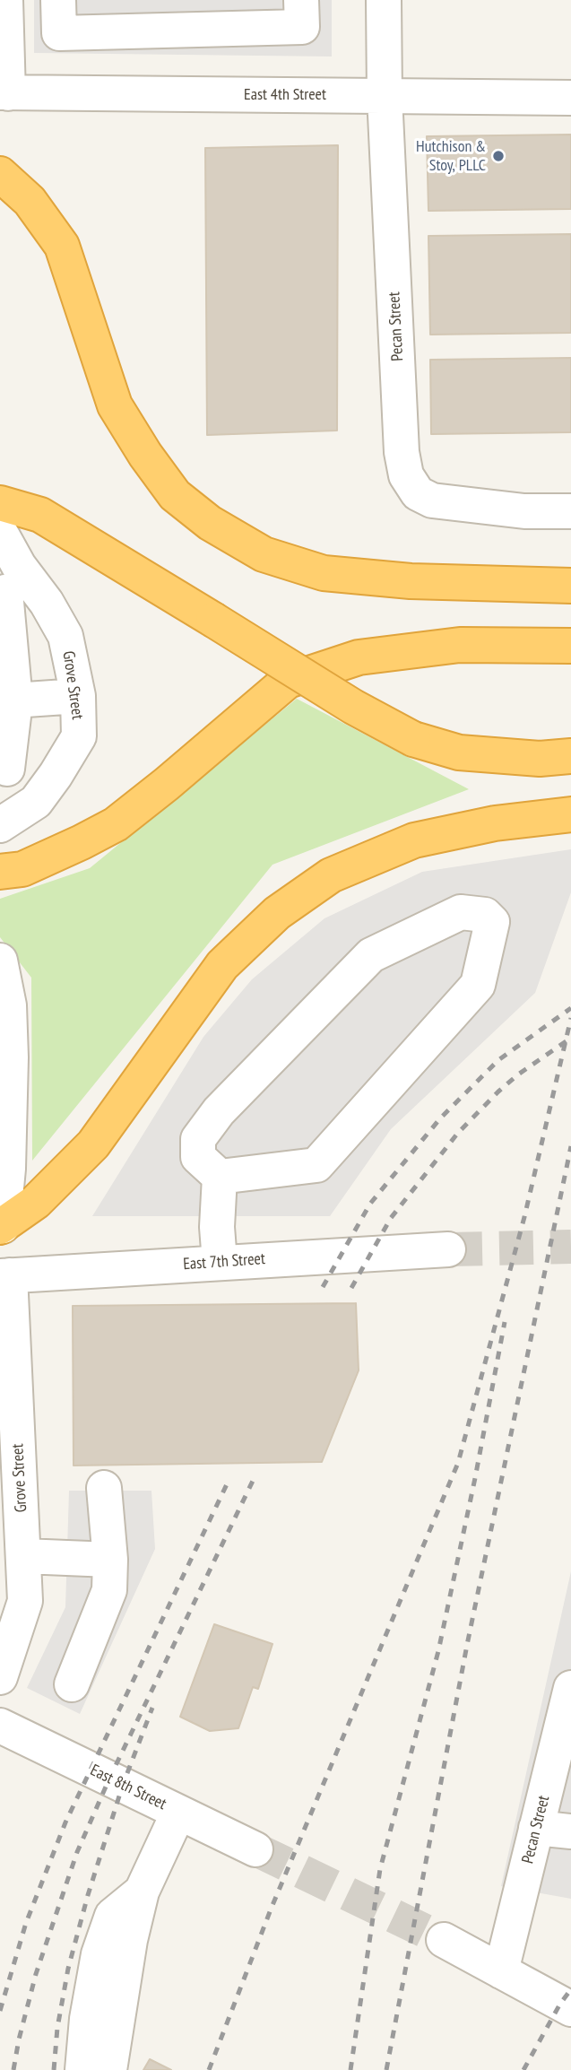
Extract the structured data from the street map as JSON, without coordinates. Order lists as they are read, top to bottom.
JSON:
{
  "streets": {
    "street": [
      "East 4th Street",
      "Pecan Street",
      "Grove Street",
      "East 7th Street",
      "East 8th Street"
    ]
  },
  "crossings": [
    ["East 4th Street", "Pecan Street"],
    ["Grove Street", "East 7th Street"]
  ],
  "places": ["Hutchison & Stoy, PLLC"]
}
